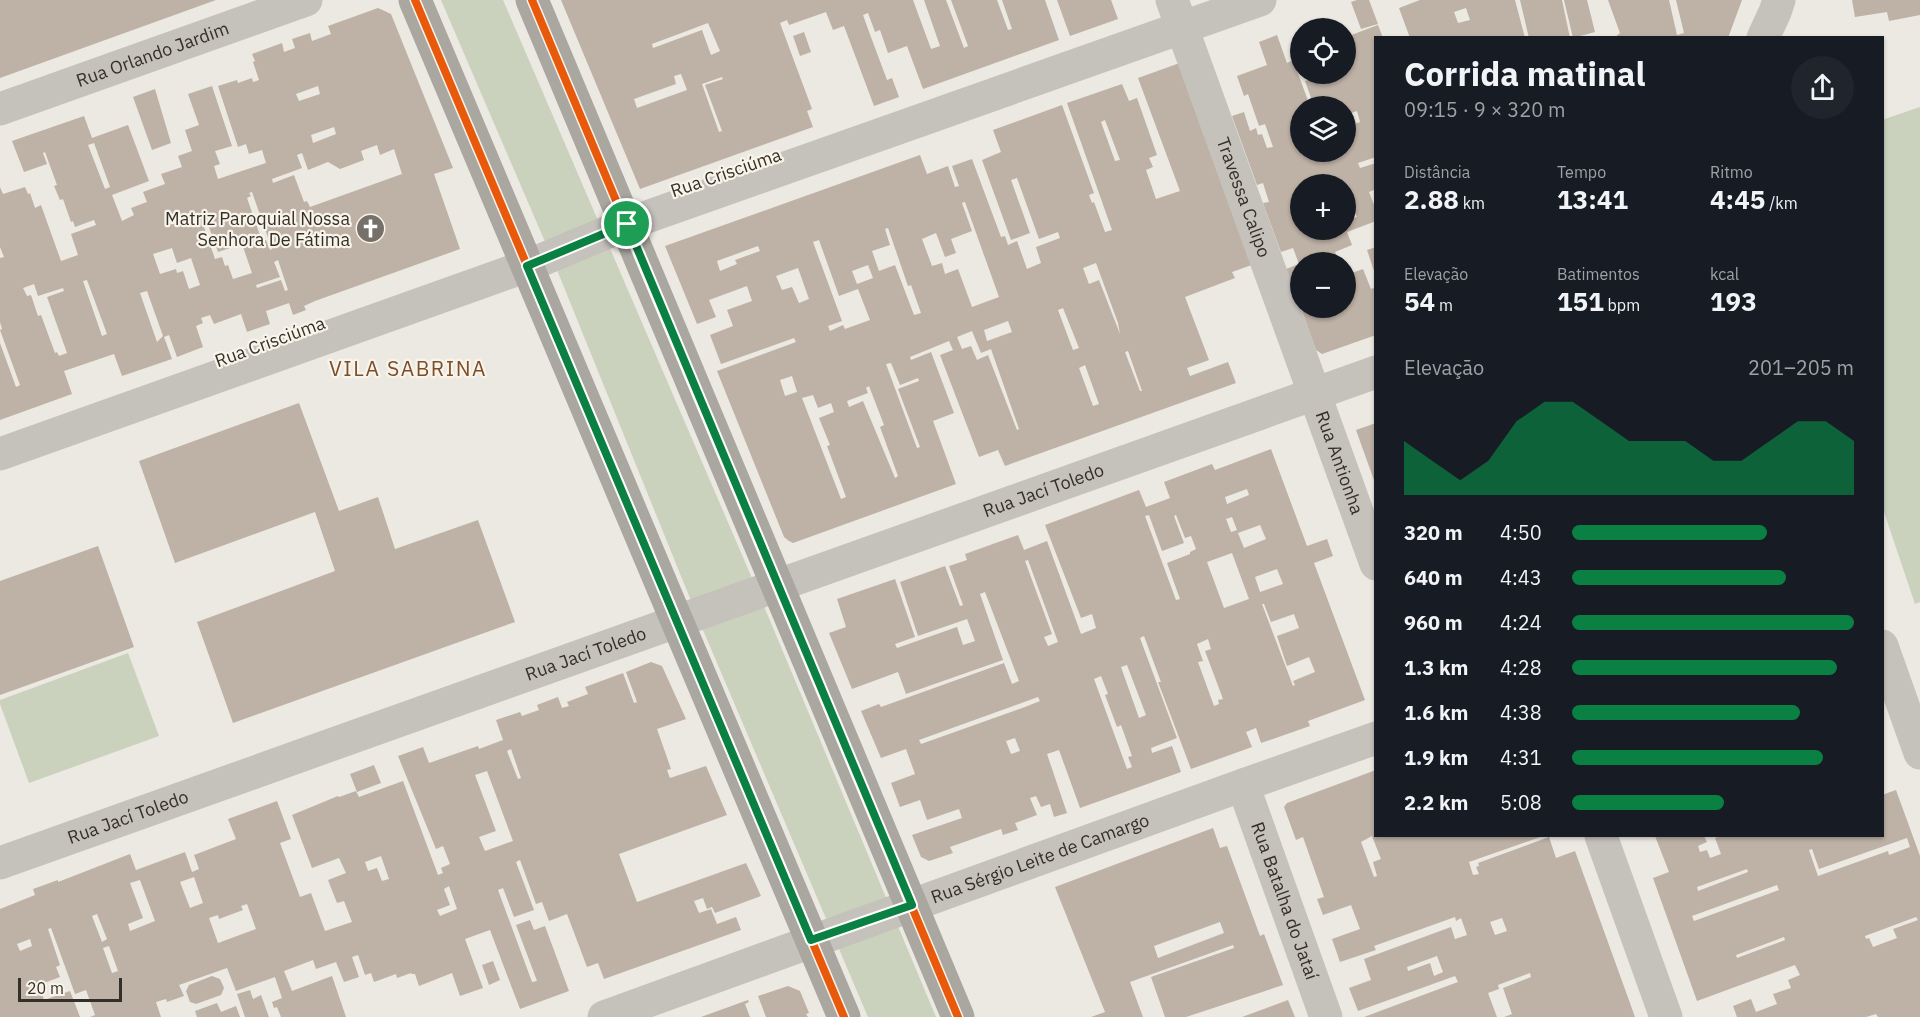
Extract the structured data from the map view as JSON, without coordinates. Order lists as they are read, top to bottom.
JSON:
{
  "streets": {
    "street": [
      "Rua Orlando Jardim",
      "Rua Crisciúma",
      "Travessa Calipo",
      "Rua Antionha",
      "Rua Jací Toledo",
      "Rua Sérgio Leite de Camargo",
      "Rua Batalha do Jataí"
    ]
  },
  "crossings": [
    ["Rua Crisciúma", "Travessa Calipo"],
    ["Travessa Calipo", "Rua Antionha"],
    ["Travessa Calipo", "Rua Jací Toledo"],
    ["Rua Antionha", "Rua Jací Toledo"],
    ["Rua Sérgio Leite de Camargo", "Rua Batalha do Jataí"]
  ],
  "districts": ["VILA SABRINA"],
  "places": {
    "church": ["Matriz Paroquial Nossa Senhora De Fátima"]
  },
  "scale_bar": "20 m",
  "page": {
    "map_buttons": ["+", "−"],
    "heading": ["Corrida matinal", "09:15 · 9 × 320 m"],
    "stats": [
      ["Distância", "2.88 km"],
      ["Tempo", "13:41"],
      ["Ritmo", "4:45 /km"],
      ["Elevação", "54 m"],
      ["Batimentos", "151 bpm"],
      ["kcal", "193"]
    ],
    "chart": ["Elevação", "201–205 m"],
    "list": [
      {
        "name": "320 m",
        "note": "4:50"
      },
      {
        "name": "640 m",
        "note": "4:43"
      },
      {
        "name": "960 m",
        "note": "4:24"
      },
      {
        "name": "1.3 km",
        "note": "4:28"
      },
      {
        "name": "1.6 km",
        "note": "4:38"
      },
      {
        "name": "1.9 km",
        "note": "4:31"
      },
      {
        "name": "2.2 km",
        "note": "5:08"
      }
    ],
    "scale": "20 m"
  }
}
